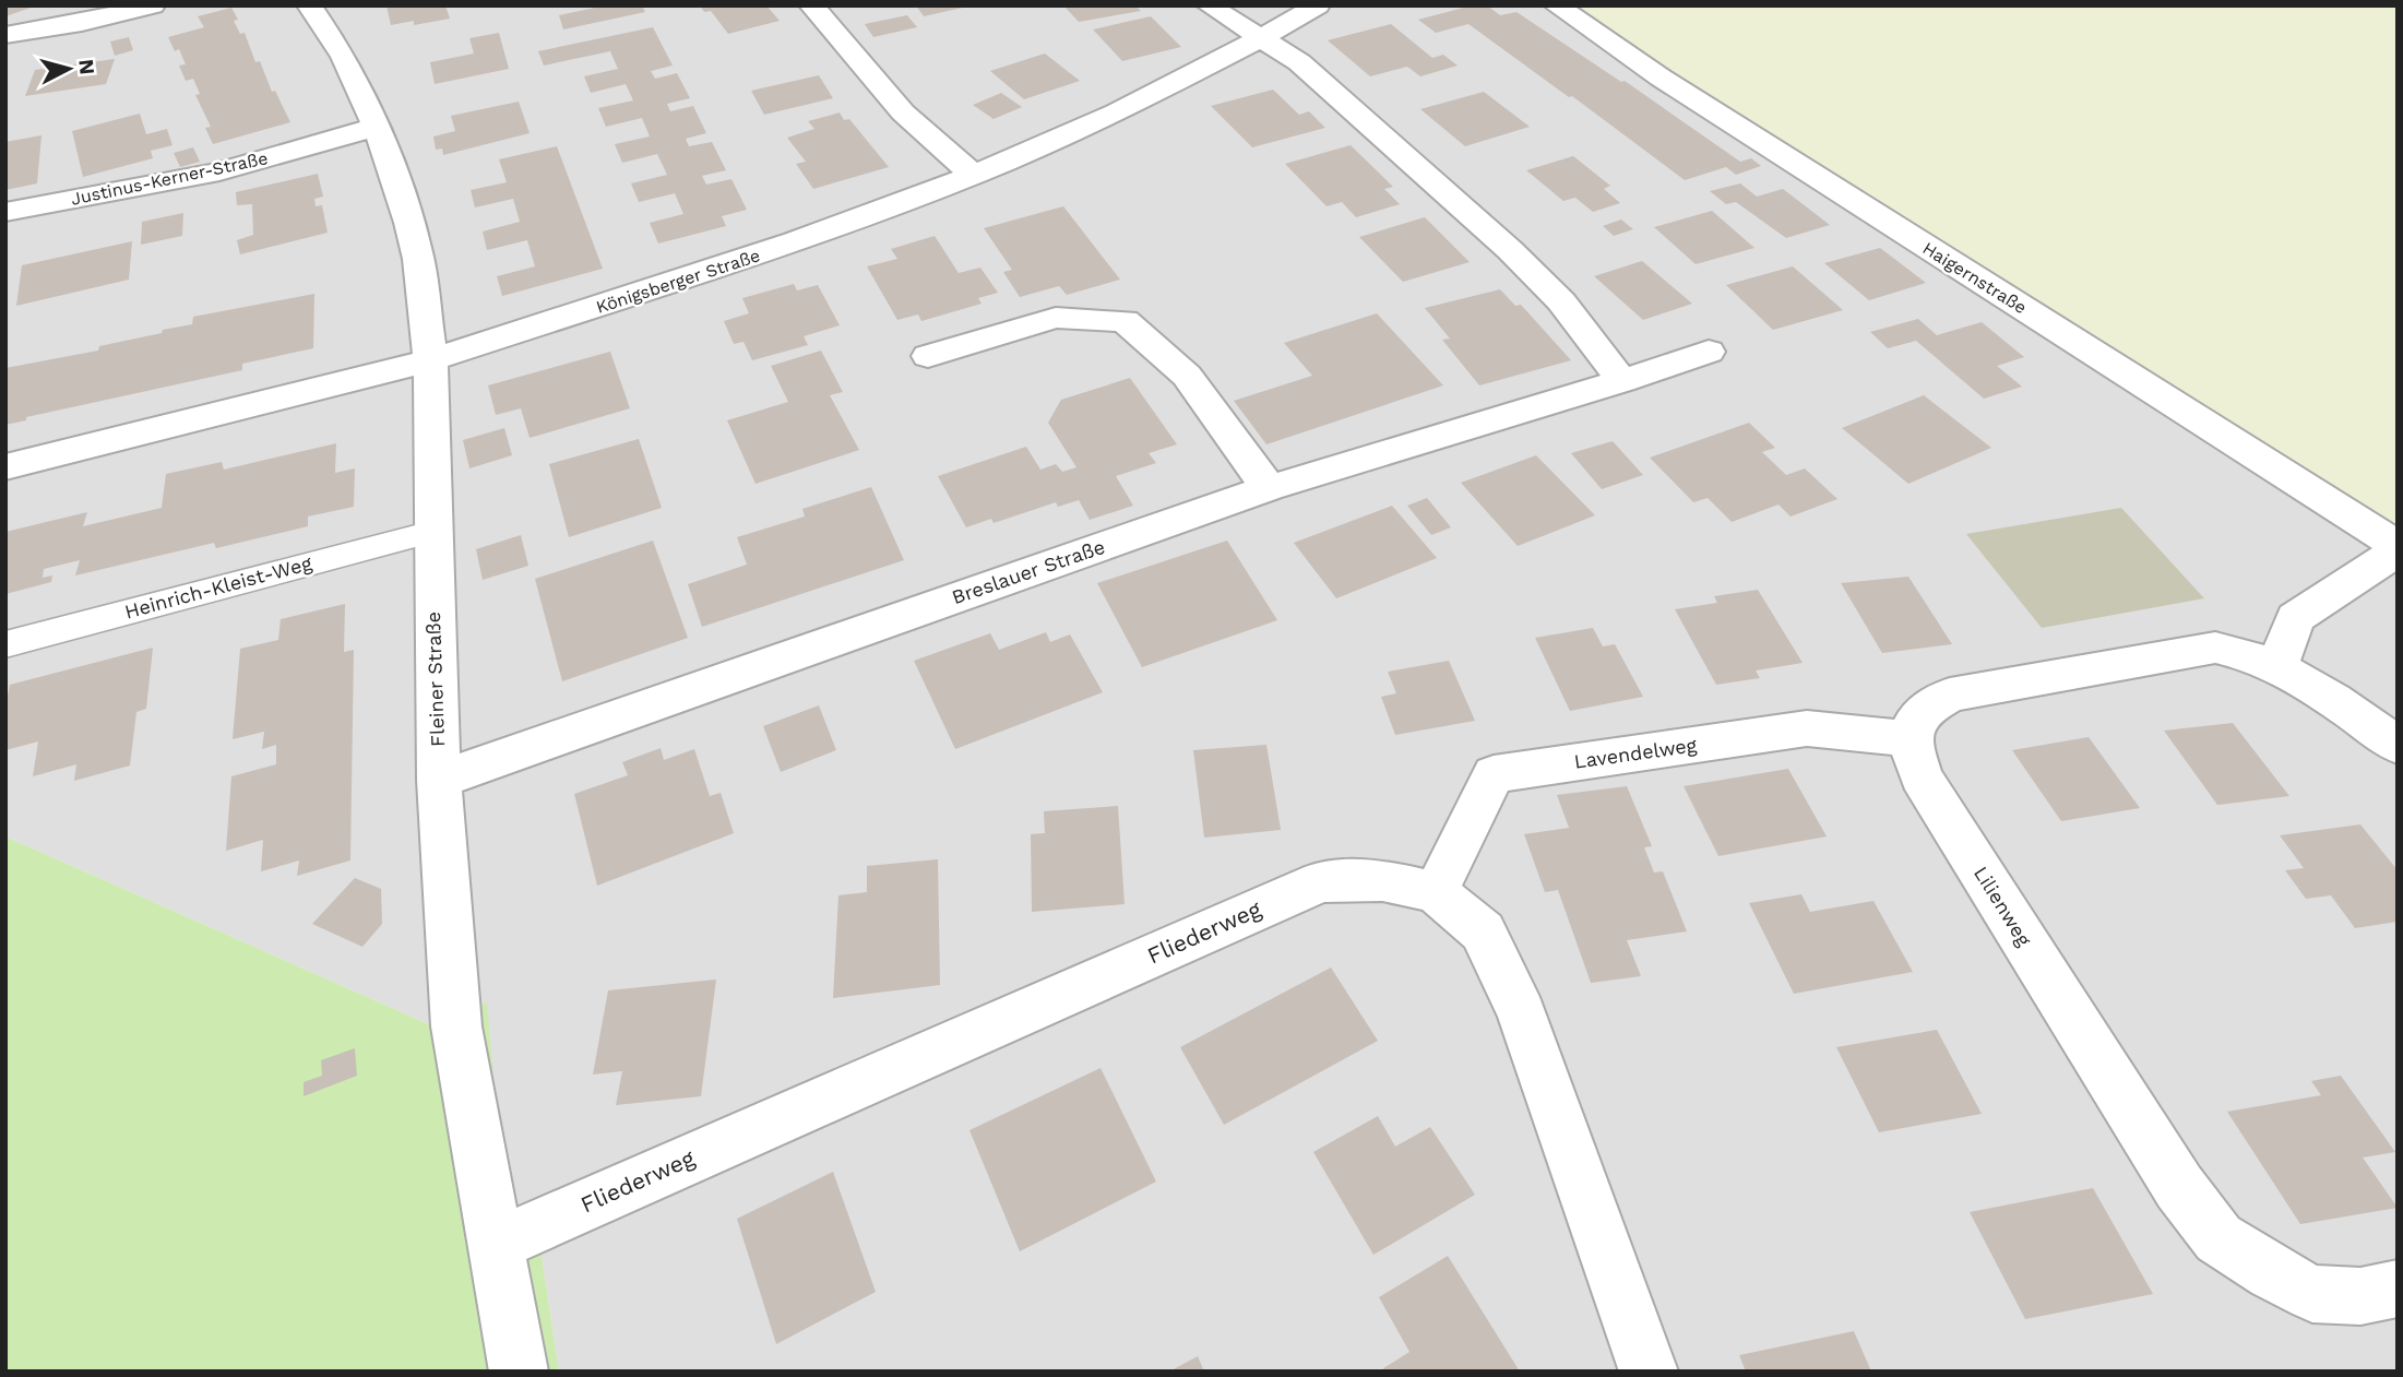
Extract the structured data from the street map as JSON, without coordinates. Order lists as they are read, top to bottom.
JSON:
{
  "streets": {
    "street": [
      "Justinus-Kerner-Straße",
      "Haigernstraße",
      "Königsberger Straße",
      "Breslauer Straße",
      "Fleiner Straße",
      "Lavendelweg",
      "Lilienweg",
      "Fliederweg"
    ],
    "lane": ["Heinrich-Kleist-Weg"]
  },
  "crossings": [
    ["Justinus-Kerner-Straße", "Fleiner Straße"],
    ["Königsberger Straße", "Fleiner Straße"],
    ["Breslauer Straße", "Fleiner Straße"],
    ["Heinrich-Kleist-Weg", "Fleiner Straße"],
    ["Fleiner Straße", "Fliederweg"],
    ["Lavendelweg", "Lilienweg"],
    ["Lavendelweg", "Fliederweg"]
  ],
  "north": "right"
}
